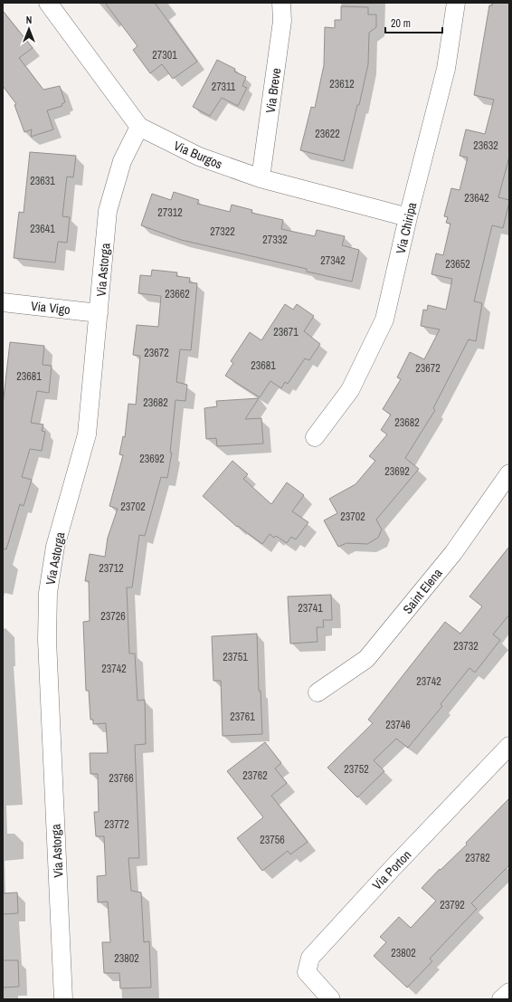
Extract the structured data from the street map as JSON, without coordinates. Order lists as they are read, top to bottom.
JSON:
{
  "streets": {
    "street": [
      "Via Breve",
      "Via Burgos",
      "Via Chiripa",
      "Via Astorga",
      "Via Vigo",
      "Saint Elena",
      "Via Porton"
    ]
  },
  "crossings": [
    ["Via Breve", "Via Burgos"],
    ["Via Burgos", "Via Chiripa"],
    ["Via Burgos", "Via Astorga"],
    ["Via Astorga", "Via Vigo"]
  ],
  "house_numbers": [
    "27301",
    "23612",
    "27311",
    "23622",
    "23632",
    "23631",
    "23642",
    "27312",
    "23641",
    "27322",
    "27332",
    "27342",
    "23652",
    "23662",
    "23671",
    "23672",
    "23681",
    "23672",
    "23681",
    "23682",
    "23682",
    "23692",
    "23692",
    "23702",
    "23702",
    "23712",
    "23741",
    "23726",
    "23732",
    "23751",
    "23742",
    "23742",
    "23761",
    "23746",
    "23752",
    "23762",
    "23766",
    "23772",
    "23756",
    "23782",
    "23792",
    "23802",
    "23802"
  ],
  "scale_bar": "20 m",
  "north": "top"
}
